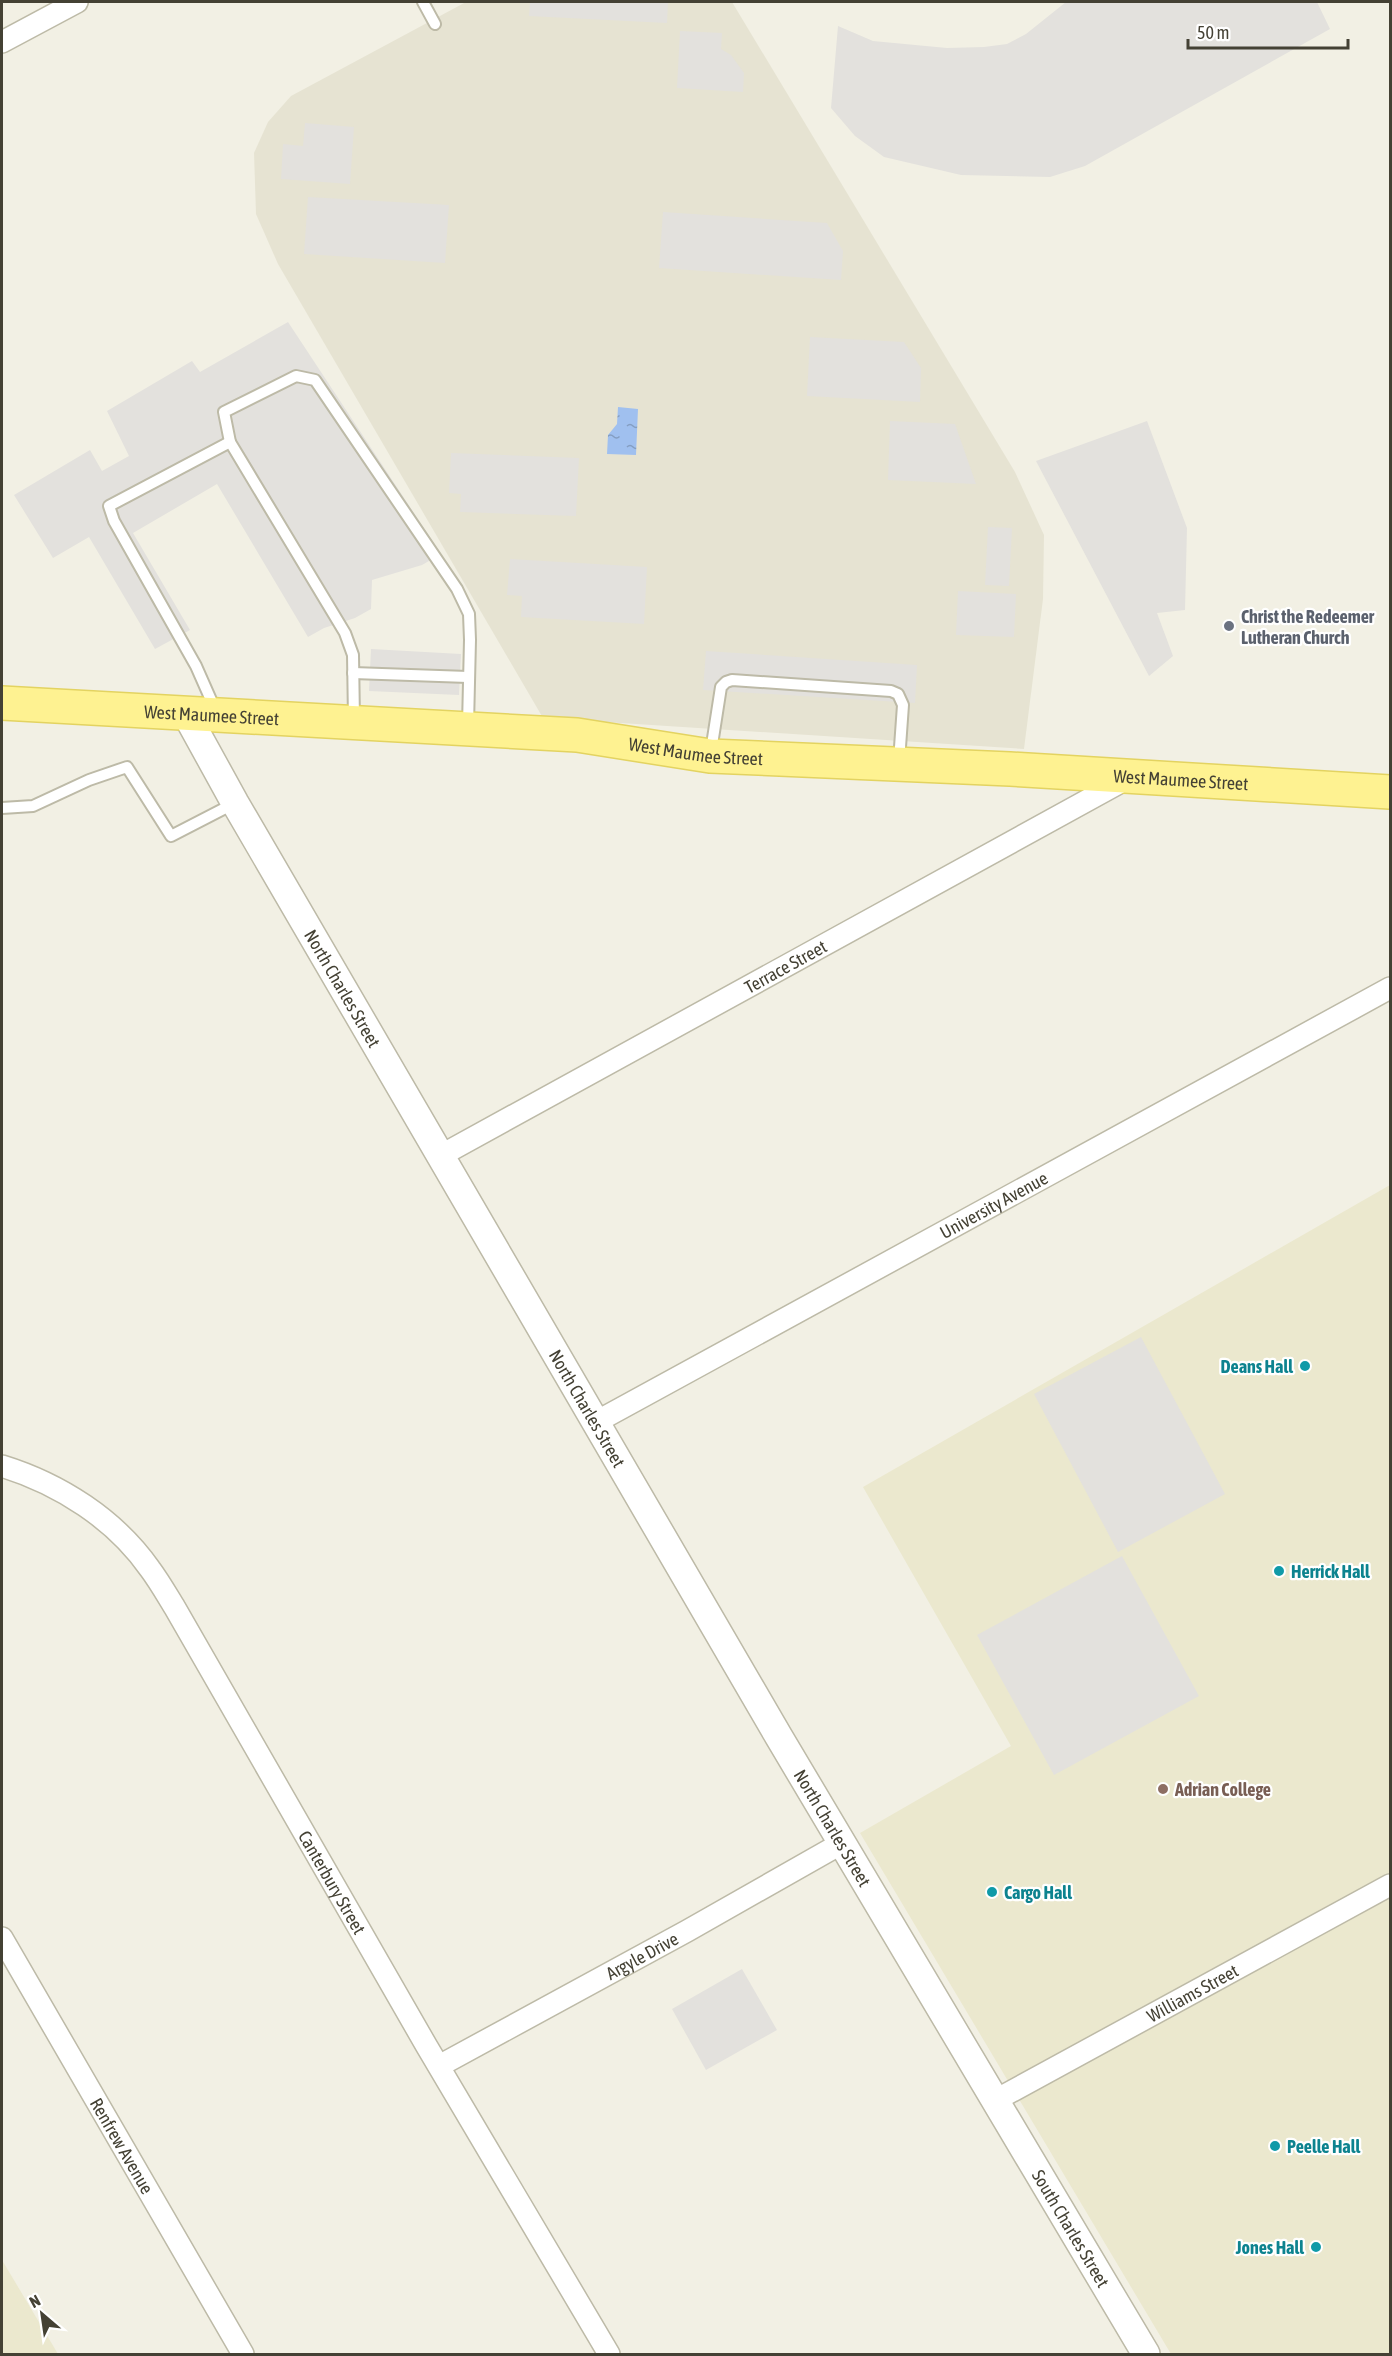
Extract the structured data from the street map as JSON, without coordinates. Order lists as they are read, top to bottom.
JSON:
{
  "streets": {
    "main road": ["West Maumee Street"],
    "street": [
      "Terrace Street",
      "North Charles Street",
      "University Avenue",
      "Canterbury Street",
      "Argyle Drive",
      "Williams Street",
      "Renfrew Avenue",
      "South Charles Street"
    ]
  },
  "crossings": [
    ["West Maumee Street", "Terrace Street"],
    ["West Maumee Street", "North Charles Street"],
    ["Terrace Street", "North Charles Street"],
    ["North Charles Street", "University Avenue"],
    ["North Charles Street", "Argyle Drive"],
    ["North Charles Street", "Williams Street"],
    ["North Charles Street", "South Charles Street"],
    ["Canterbury Street", "Argyle Drive"],
    ["Williams Street", "South Charles Street"]
  ],
  "places": [
    "Christ the Redeemer Lutheran Church",
    "Deans Hall",
    "Herrick Hall",
    "Adrian College",
    "Cargo Hall",
    "Peelle Hall",
    "Jones Hall"
  ],
  "scale_bar": "50 m",
  "north": "top left"
}
